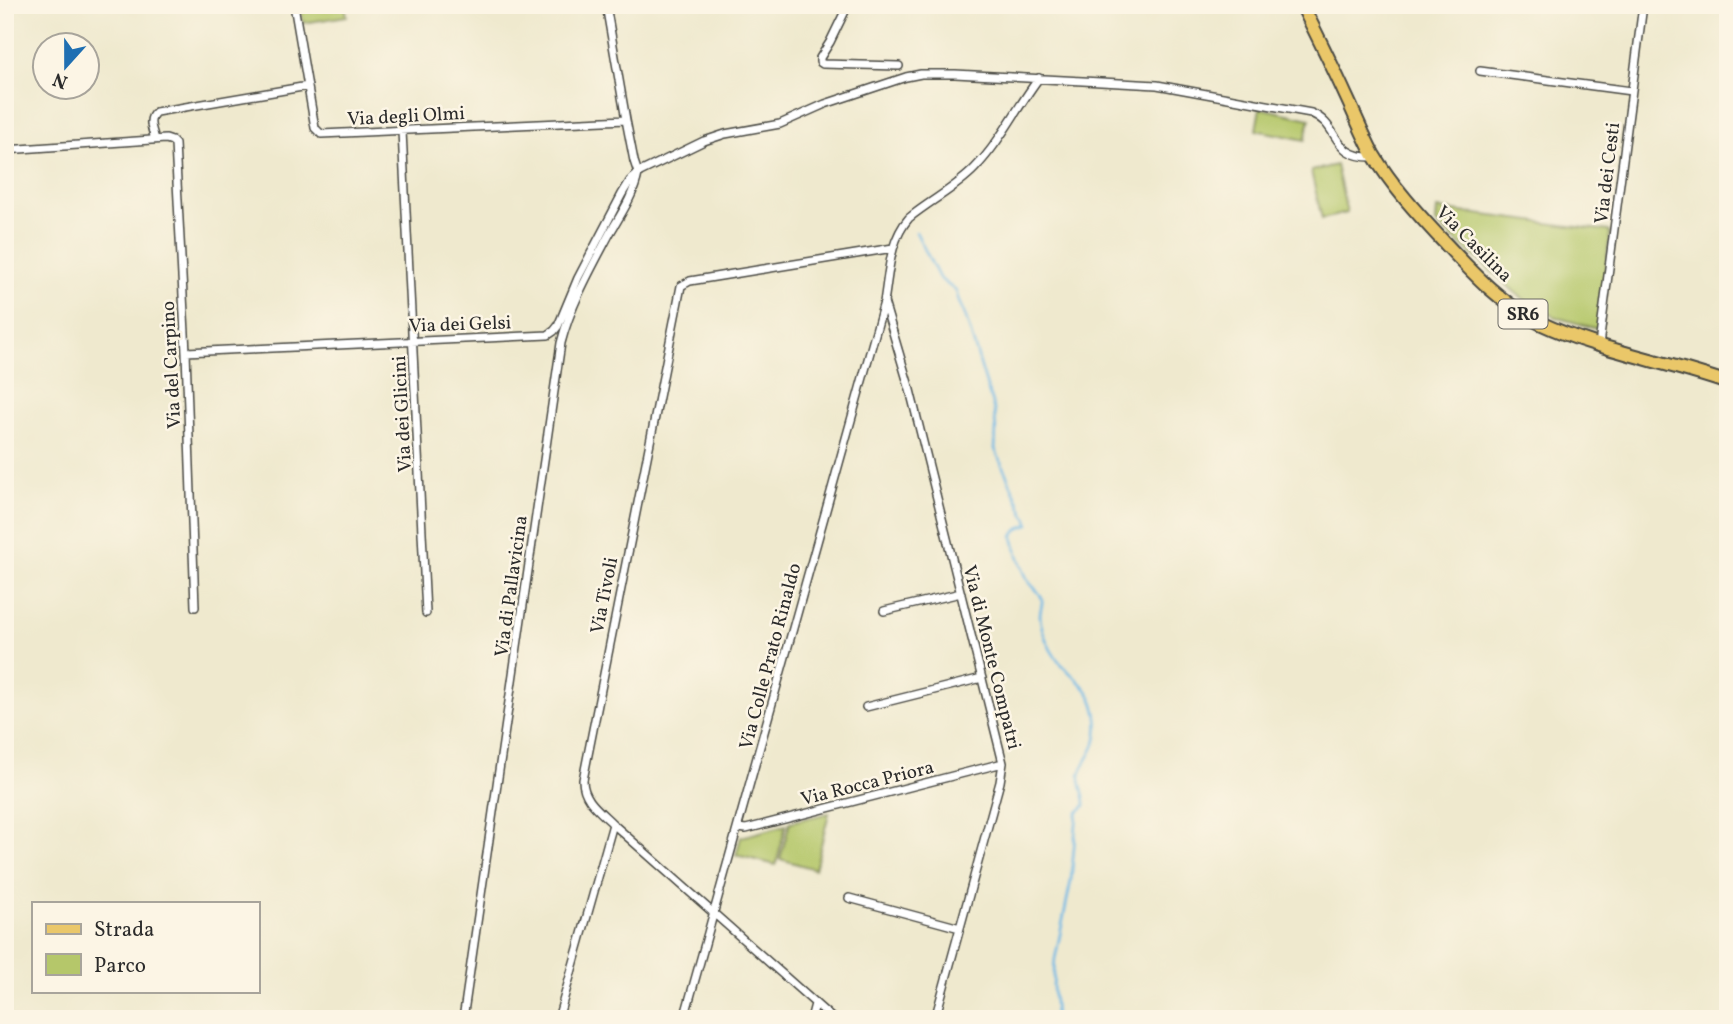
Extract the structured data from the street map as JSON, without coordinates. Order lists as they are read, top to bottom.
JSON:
{
  "streets": {
    "main road": ["Via Casilina", "SR6"],
    "street": [
      "Via degli Olmi",
      "Via dei Cesti",
      "Via dei Gelsi",
      "Via del Carpino",
      "Via dei Glicini",
      "Via di Pallavicina",
      "Via Tivoli",
      "Via Colle Prato Rinaldo",
      "Via di Monte Compatri",
      "Via Rocca Priora"
    ]
  },
  "crossings": [
    ["Via degli Olmi", "Via dei Glicini"],
    ["Via dei Cesti", "Via Casilina"],
    ["Via dei Gelsi", "Via del Carpino"],
    ["Via dei Gelsi", "Via dei Glicini"],
    ["Via dei Gelsi", "Via di Pallavicina"],
    ["Via Tivoli", "Via Colle Prato Rinaldo"],
    ["Via Colle Prato Rinaldo", "Via di Monte Compatri"],
    ["Via Colle Prato Rinaldo", "Via Rocca Priora"],
    ["Via di Monte Compatri", "Via Rocca Priora"]
  ],
  "legend": ["Strada", "Parco"],
  "north": "bottom"
}
